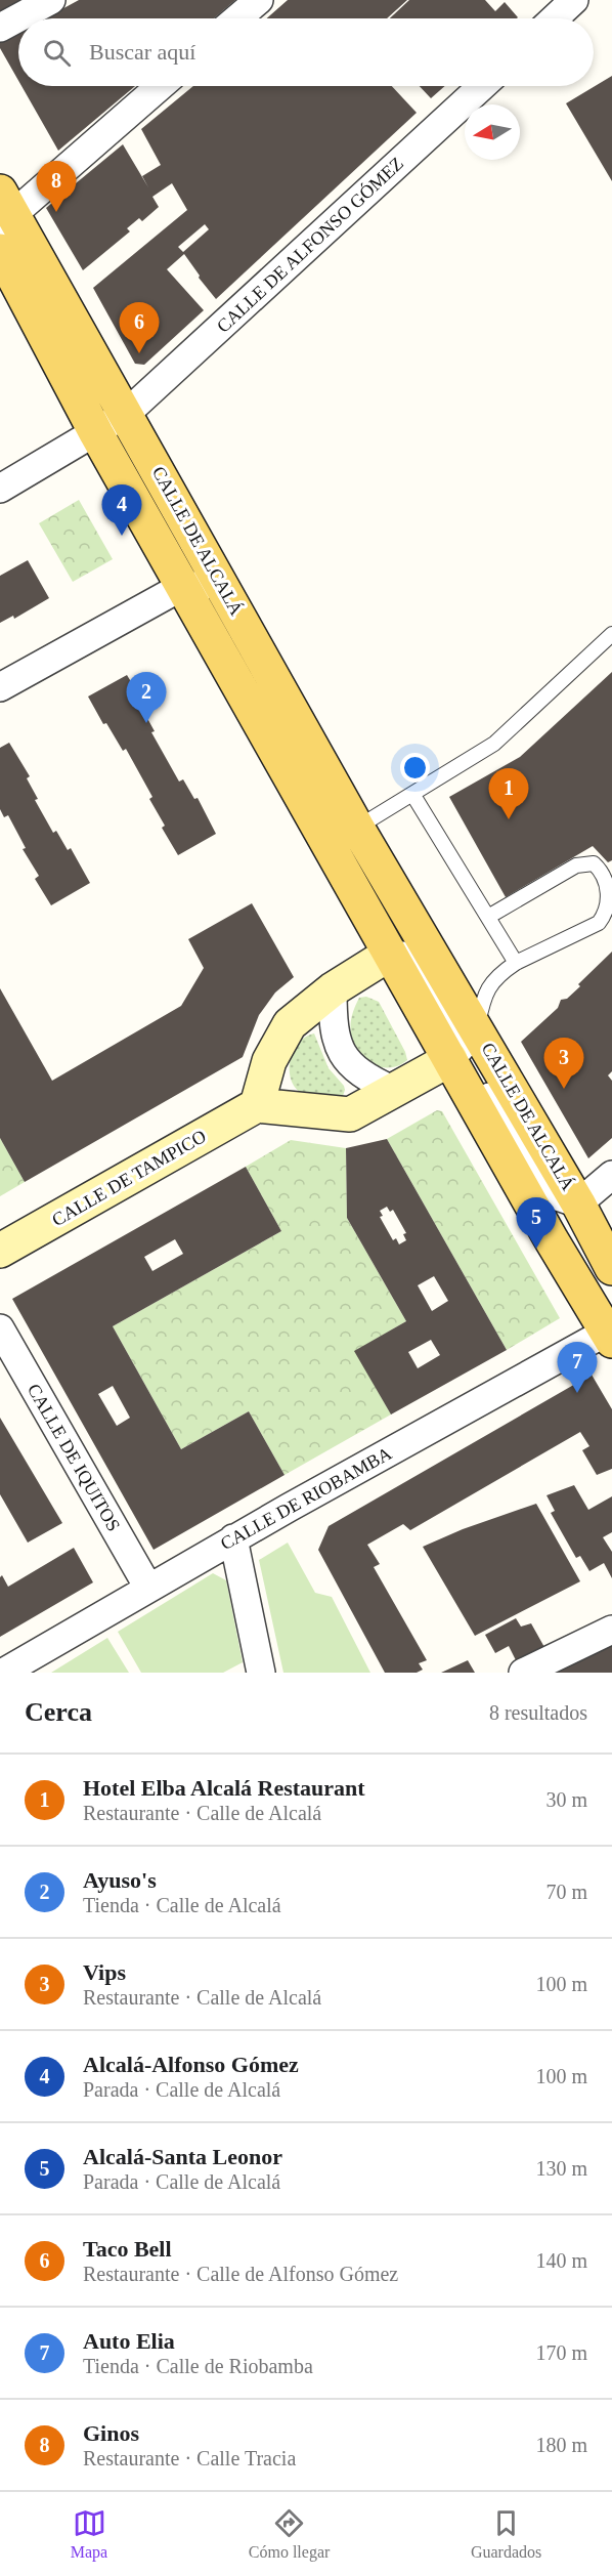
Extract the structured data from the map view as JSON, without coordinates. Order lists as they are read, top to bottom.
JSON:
{
  "streets": {
    "main road": ["CALLE DE ALCALÁ"],
    "street": [
      "CALLE DE ALFONSO GÓMEZ",
      "CALLE DE TAMPICO",
      "CALLE DE IQUITOS",
      "CALLE DE RIOBAMBA"
    ]
  },
  "crossings": [
    ["CALLE DE ALFONSO GÓMEZ", "CALLE DE ALCALÁ"],
    ["CALLE DE ALCALÁ", "CALLE DE RIOBAMBA"],
    ["CALLE DE IQUITOS", "CALLE DE RIOBAMBA"]
  ],
  "north": "left",
  "page": {
    "search": "Buscar aquí",
    "pins": [
      "8",
      "6",
      "4",
      "2",
      "1",
      "3",
      "5",
      "7"
    ],
    "heading": ["Cerca", "8 resultados"],
    "list": [
      {
        "mark": "1",
        "name": "Hotel Elba Alcalá Restaurant",
        "note": "Restaurante · Calle de Alcalá",
        "value": "30 m"
      },
      {
        "mark": "2",
        "name": "Ayuso's",
        "note": "Tienda · Calle de Alcalá",
        "value": "70 m"
      },
      {
        "mark": "3",
        "name": "Vips",
        "note": "Restaurante · Calle de Alcalá",
        "value": "100 m"
      },
      {
        "mark": "4",
        "name": "Alcalá-Alfonso Gómez",
        "note": "Parada · Calle de Alcalá",
        "value": "100 m"
      },
      {
        "mark": "5",
        "name": "Alcalá-Santa Leonor",
        "note": "Parada · Calle de Alcalá",
        "value": "130 m"
      },
      {
        "mark": "6",
        "name": "Taco Bell",
        "note": "Restaurante · Calle de Alfonso Gómez",
        "value": "140 m"
      },
      {
        "mark": "7",
        "name": "Auto Elia",
        "note": "Tienda · Calle de Riobamba",
        "value": "170 m"
      },
      {
        "mark": "8",
        "name": "Ginos",
        "note": "Restaurante · Calle Tracia",
        "value": "180 m"
      }
    ],
    "nav": ["Mapa", "Cómo llegar", "Guardados"]
  }
}
